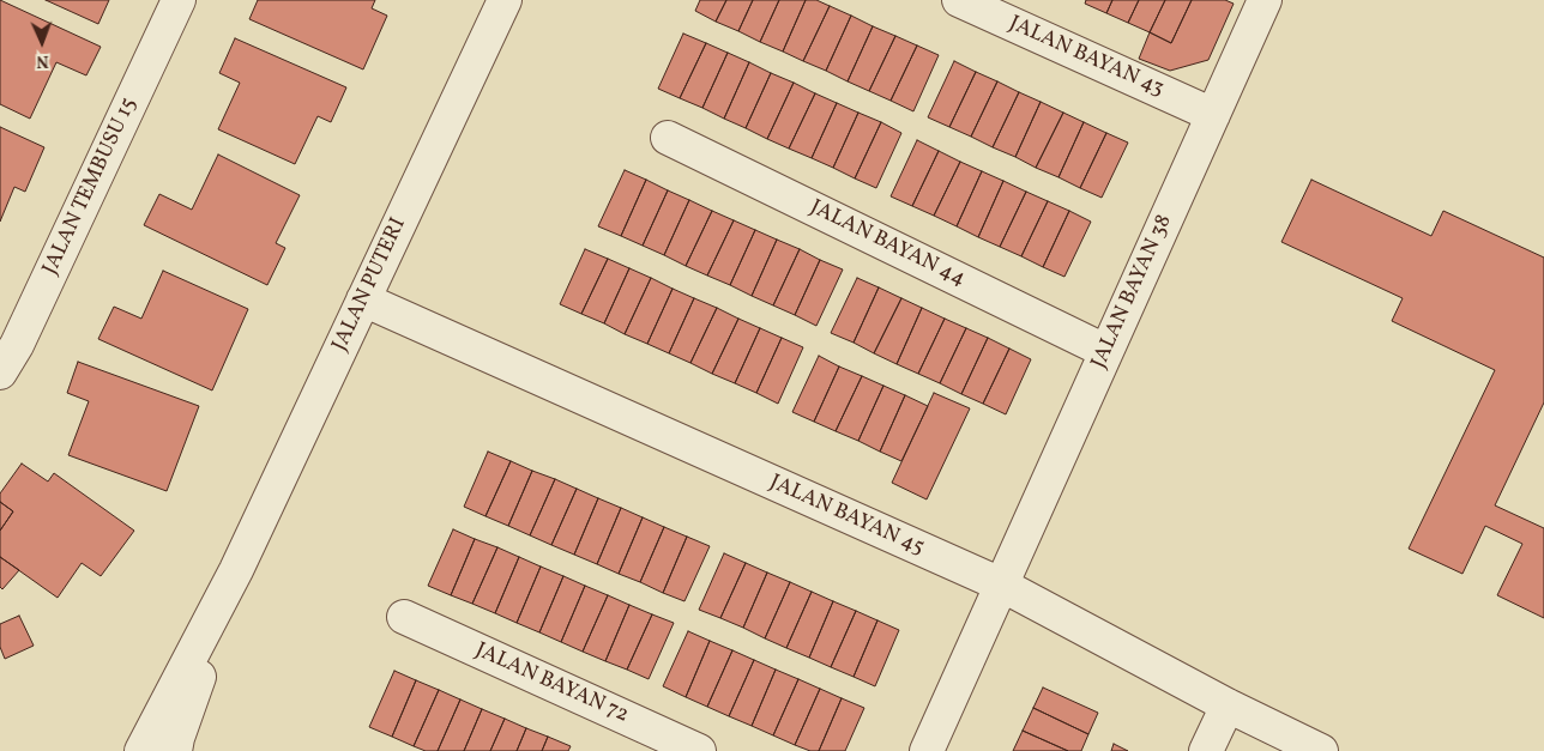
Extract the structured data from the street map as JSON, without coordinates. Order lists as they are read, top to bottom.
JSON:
{
  "streets": {
    "street": [
      "JALAN BAYAN 43",
      "JALAN TEMBUSU 15",
      "JALAN BAYAN 44",
      "JALAN PUTERI",
      "JALAN BAYAN 38",
      "JALAN BAYAN 45",
      "JALAN BAYAN 72"
    ]
  },
  "crossings": [
    ["JALAN BAYAN 43", "JALAN BAYAN 38"],
    ["JALAN BAYAN 44", "JALAN BAYAN 38"],
    ["JALAN PUTERI", "JALAN BAYAN 45"],
    ["JALAN BAYAN 38", "JALAN BAYAN 45"]
  ],
  "north": "bottom"
}
